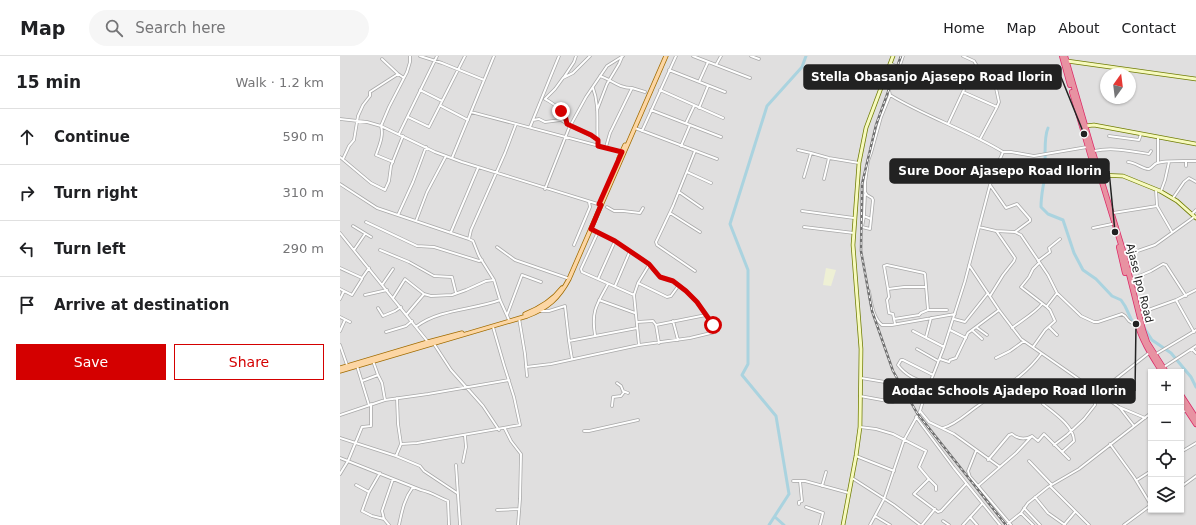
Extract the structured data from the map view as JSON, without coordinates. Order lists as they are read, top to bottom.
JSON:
{
  "streets": {
    "highway": ["Ajase Ipo Road"]
  },
  "places": ["Stella Obasanjo Ajasepo Road Ilorin", "Sure Door Ajasepo Road Ilorin", "Aodac Schools Ajadepo Road Ilorin"],
  "north": "top",
  "page": {
    "header": "Map",
    "search": "Search here",
    "nav": [
      "Home",
      "Map",
      "About",
      "Contact"
    ],
    "heading": ["15 min", "Walk · 1.2 km"],
    "list": [
      ["Continue", "590 m"],
      ["Turn right", "310 m"],
      ["Turn left", "290 m"],
      "Arrive at destination"
    ],
    "buttons": ["Save", "Share"],
    "map_buttons": ["+", "−"]
  }
}
